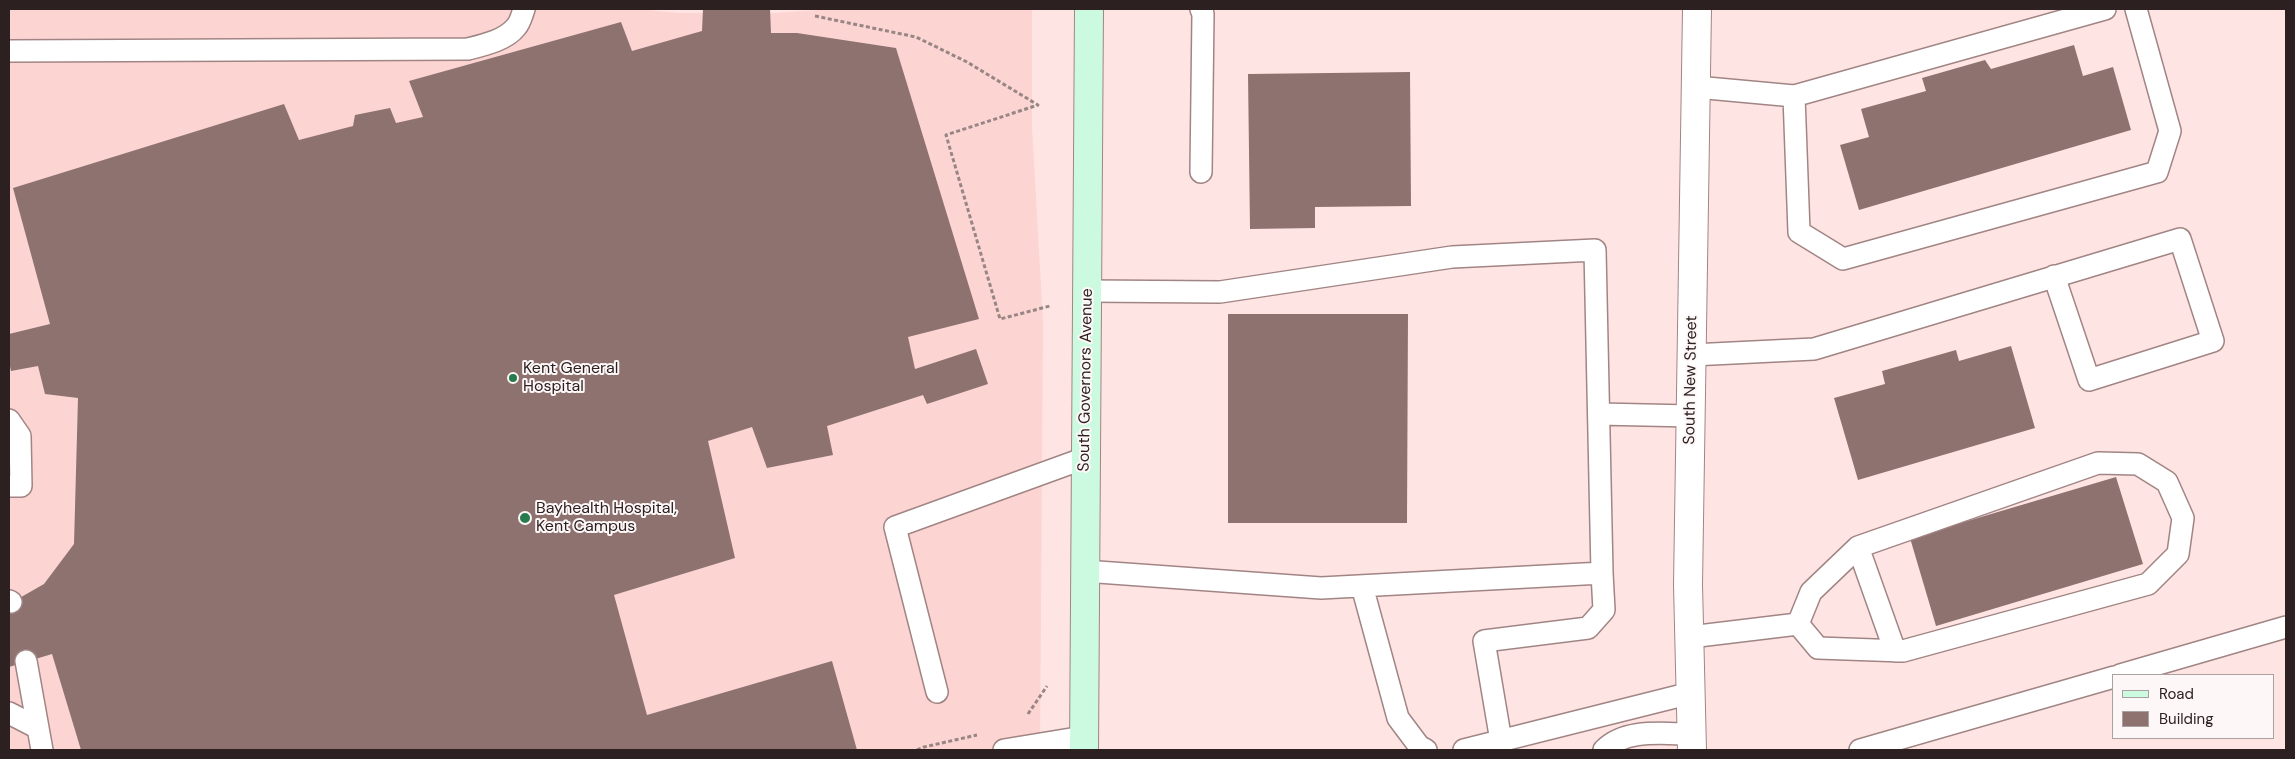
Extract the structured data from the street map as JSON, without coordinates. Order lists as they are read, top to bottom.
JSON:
{
  "streets": {
    "main road": ["South Governors Avenue"],
    "street": ["South New Street"]
  },
  "places": ["Kent General Hospital", "Bayhealth Hospital, Kent Campus"],
  "legend": ["Road", "Building"]
}
